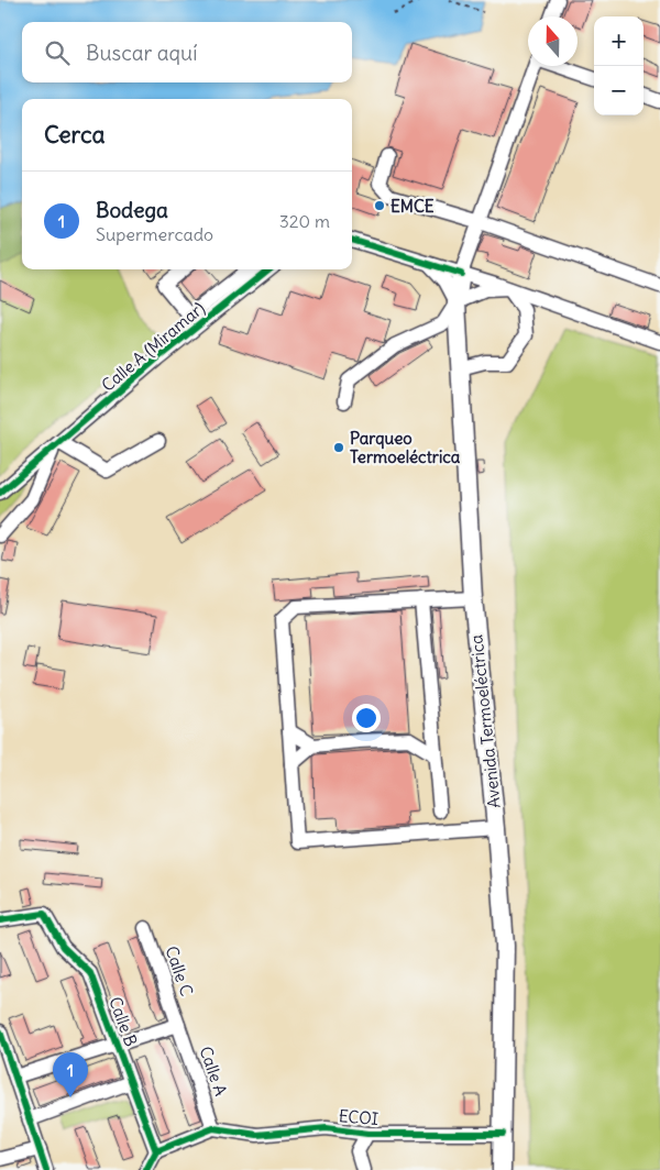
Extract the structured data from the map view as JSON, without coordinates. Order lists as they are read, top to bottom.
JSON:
{
  "streets": {
    "main road": ["Avenida Termoeléctrica"],
    "street": [
      "Calle A (Miramar)",
      "Calle C",
      "Calle B",
      "Calle A",
      "ECOI"
    ]
  },
  "crossings": [
    ["Avenida Termoeléctrica", "ECOI"],
    ["Calle C", "Calle A"],
    ["Calle A", "ECOI"]
  ],
  "places": ["EMCE", "Parqueo Termoeléctrica"],
  "north": "top",
  "page": {
    "map_buttons": ["+", "−"],
    "search": "Buscar aquí",
    "heading": "Cerca",
    "list": [
      {
        "mark": "1",
        "name": "Bodega",
        "note": "Supermercado",
        "value": "320 m"
      }
    ],
    "pins": "1"
  }
}
